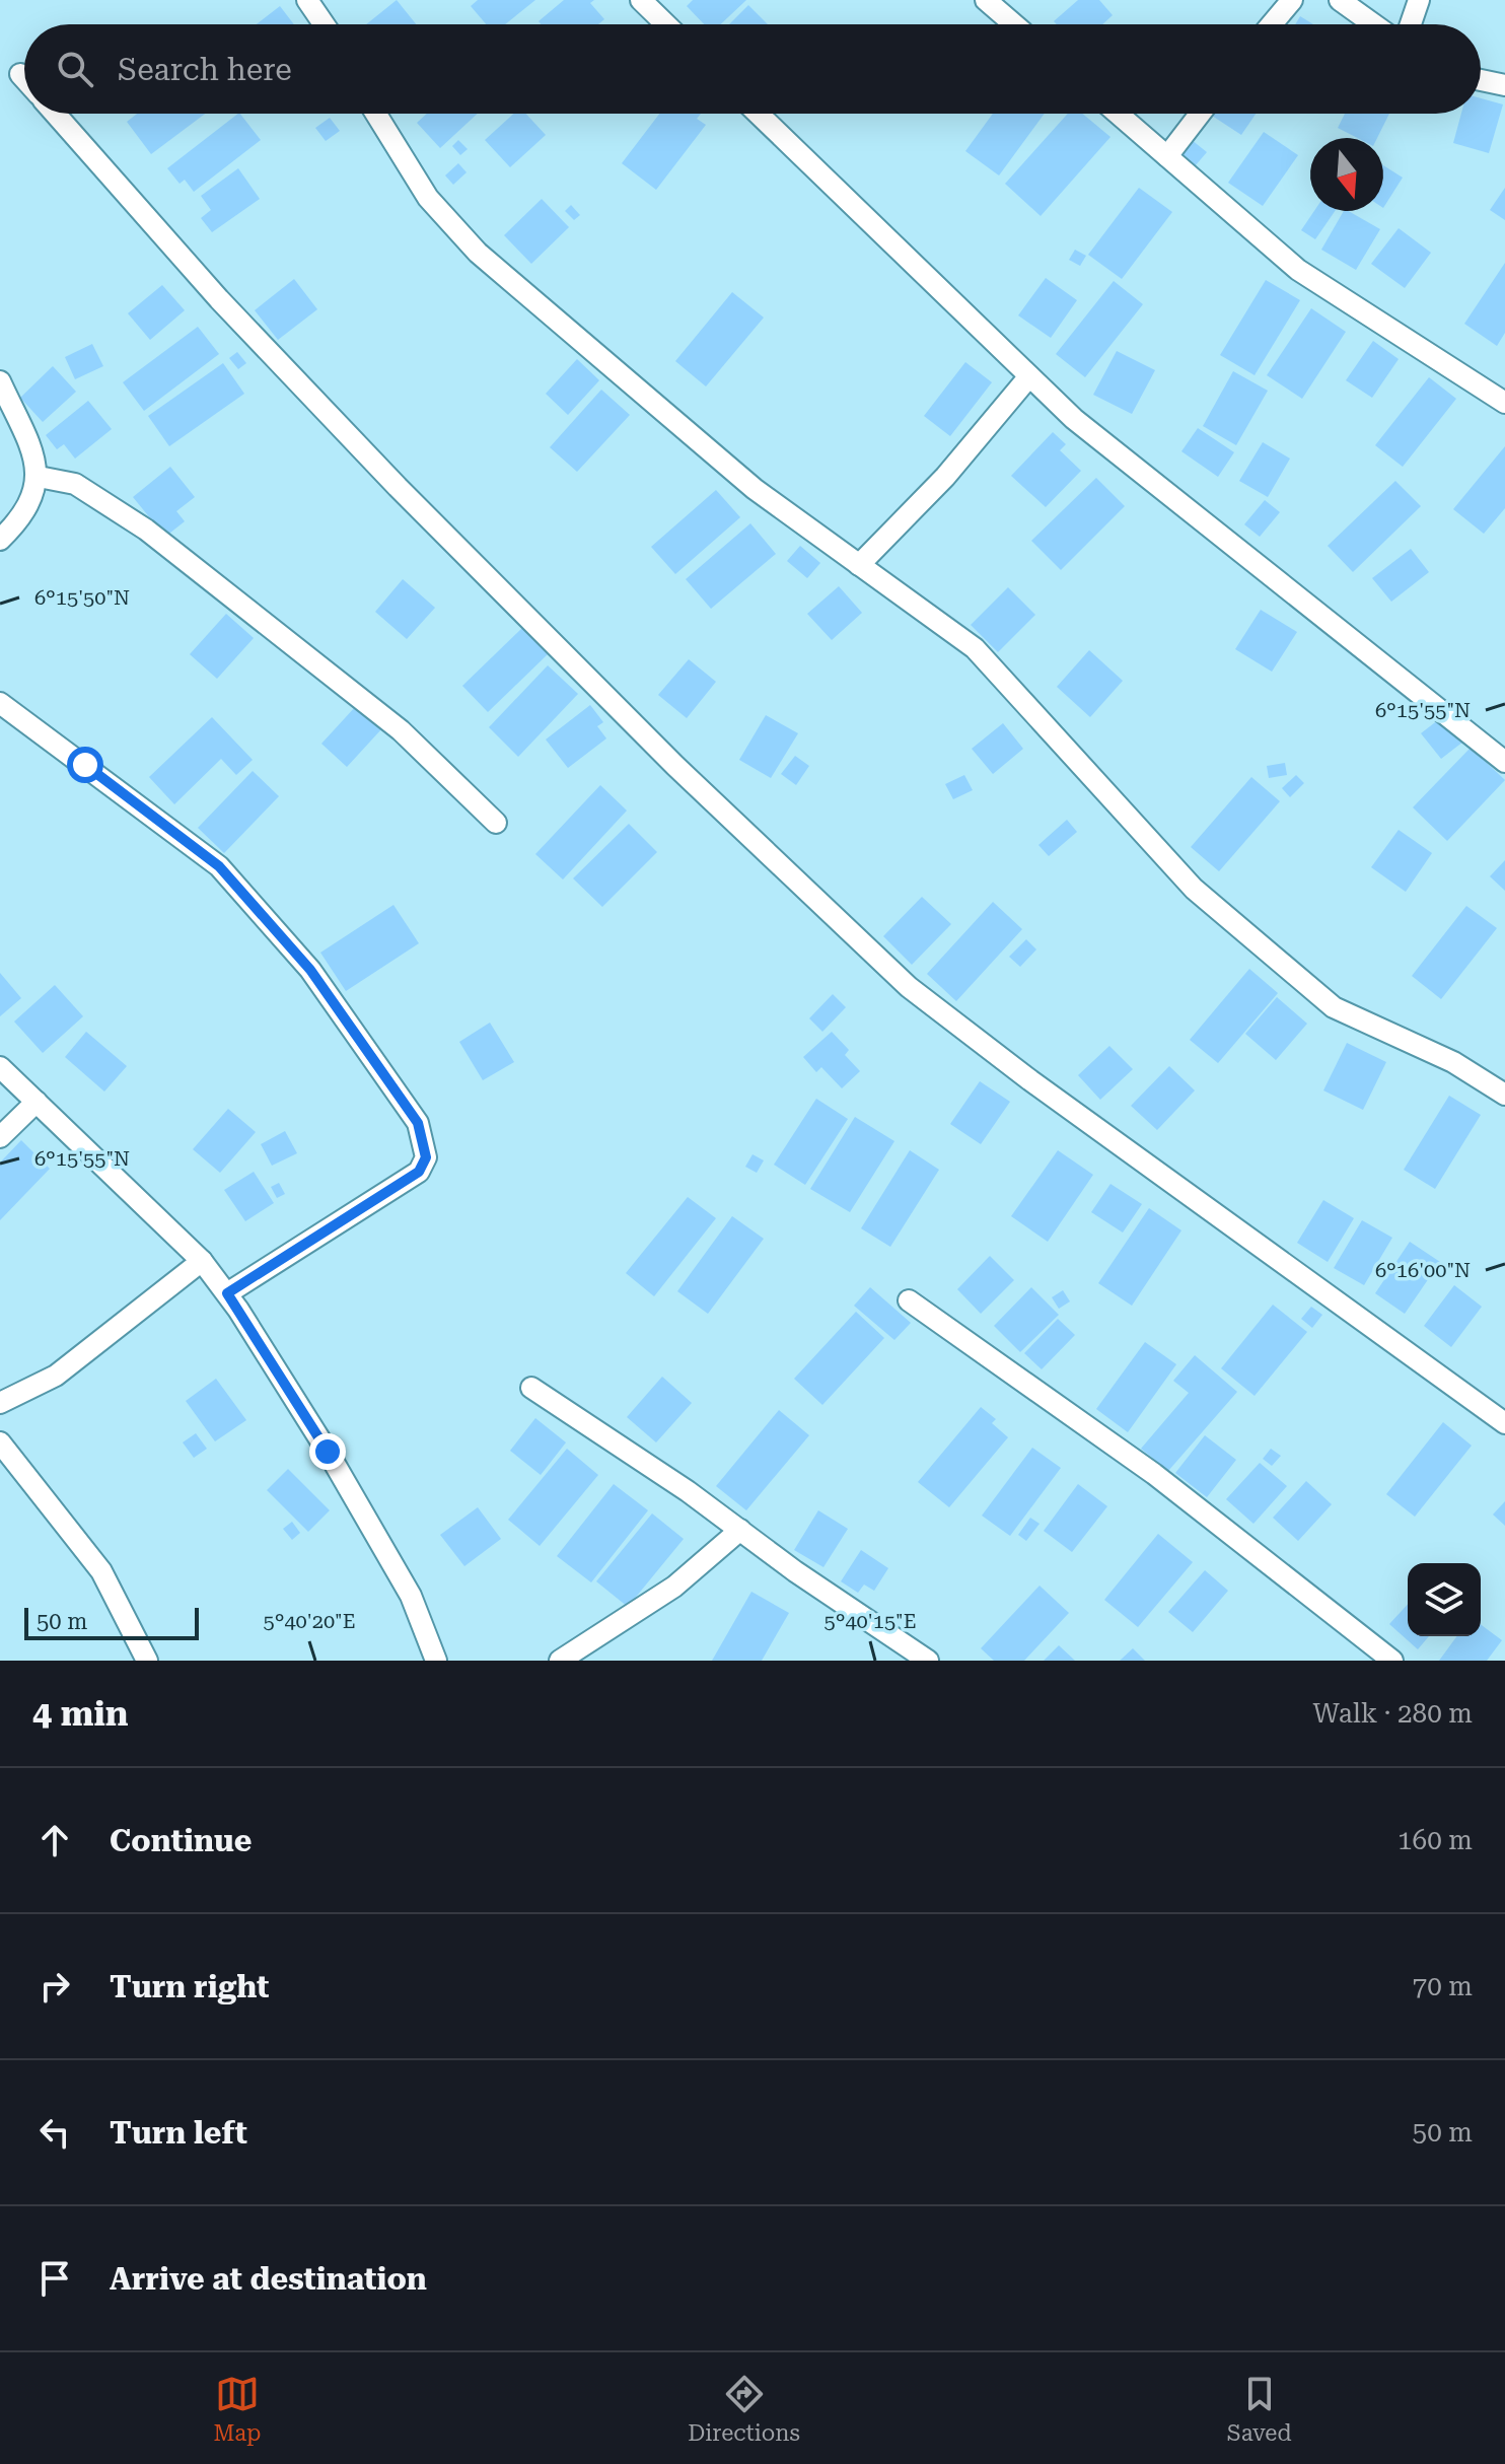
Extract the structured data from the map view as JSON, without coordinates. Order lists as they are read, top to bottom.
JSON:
{
  "scale_bar": "50 m",
  "north": "bottom",
  "page": {
    "search": "Search here",
    "scale": "50 m",
    "heading": ["4 min", "Walk · 280 m"],
    "list": [
      ["Continue", "160 m"],
      ["Turn right", "70 m"],
      ["Turn left", "50 m"],
      "Arrive at destination"
    ],
    "nav": ["Map", "Directions", "Saved"]
  },
  "coordinates": [
    "6°15'50\"N",
    "6°15'55\"N",
    "6°16'00\"N",
    "5°40'20\"E",
    "5°40'15\"E"
  ]
}
